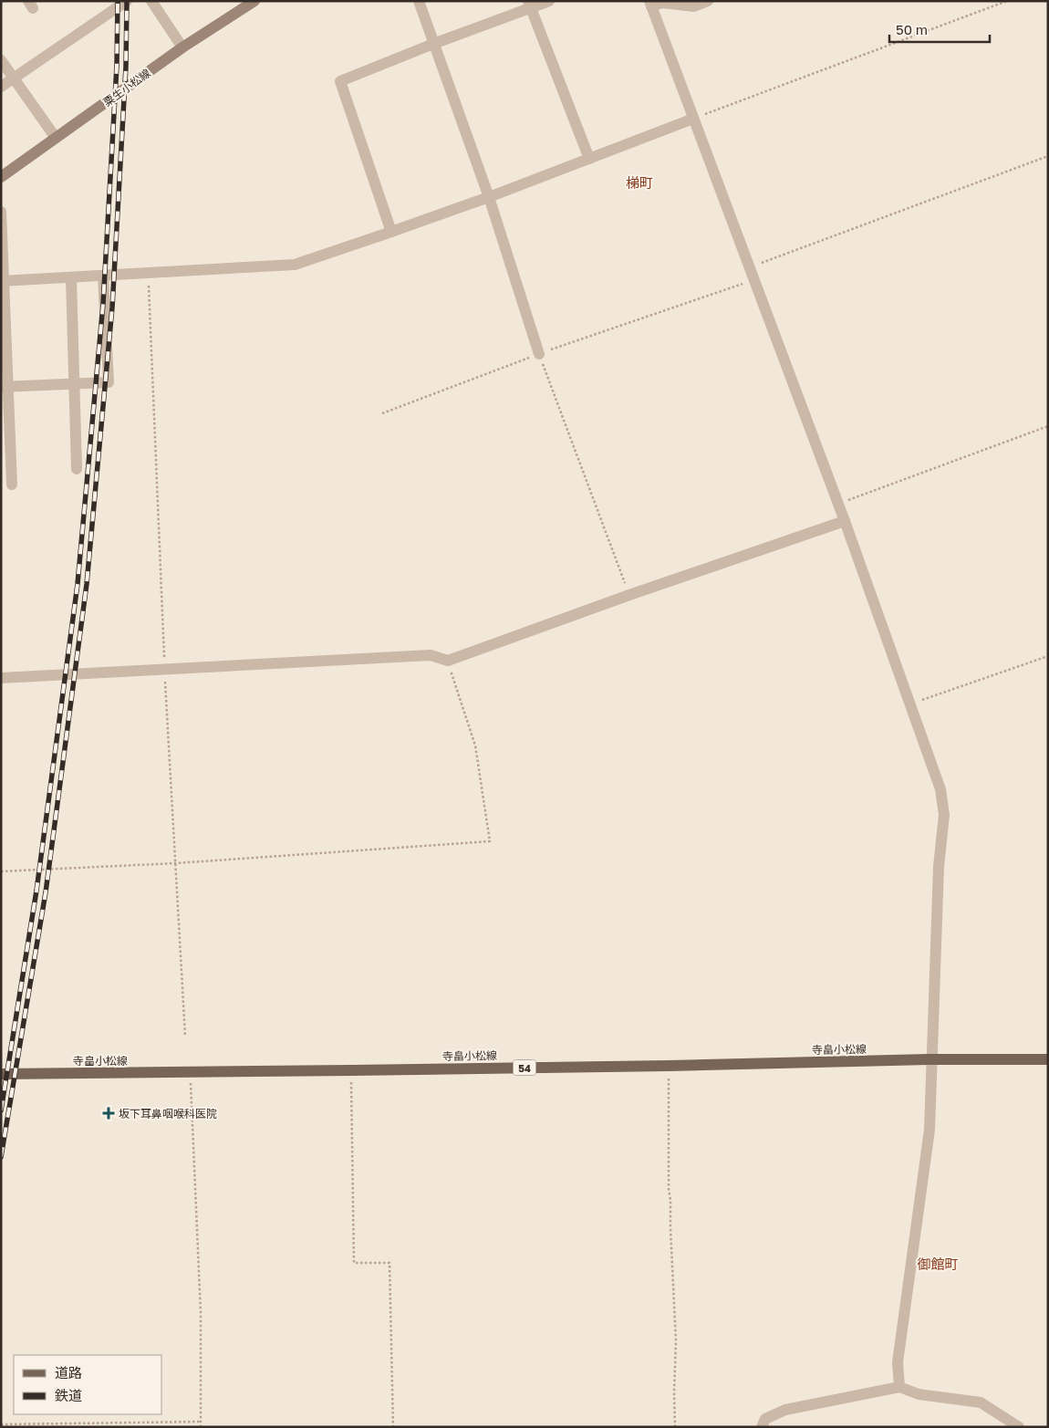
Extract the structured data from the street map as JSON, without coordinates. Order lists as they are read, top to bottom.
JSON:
{
  "streets": {
    "main road": ["粟生小松線", "寺畠小松線", "54"]
  },
  "districts": ["梯町", "御館町"],
  "places": {
    "health": ["坂下耳鼻咽喉科医院"]
  },
  "legend": ["道路", "鉄道"],
  "scale_bar": "50 m"
}
